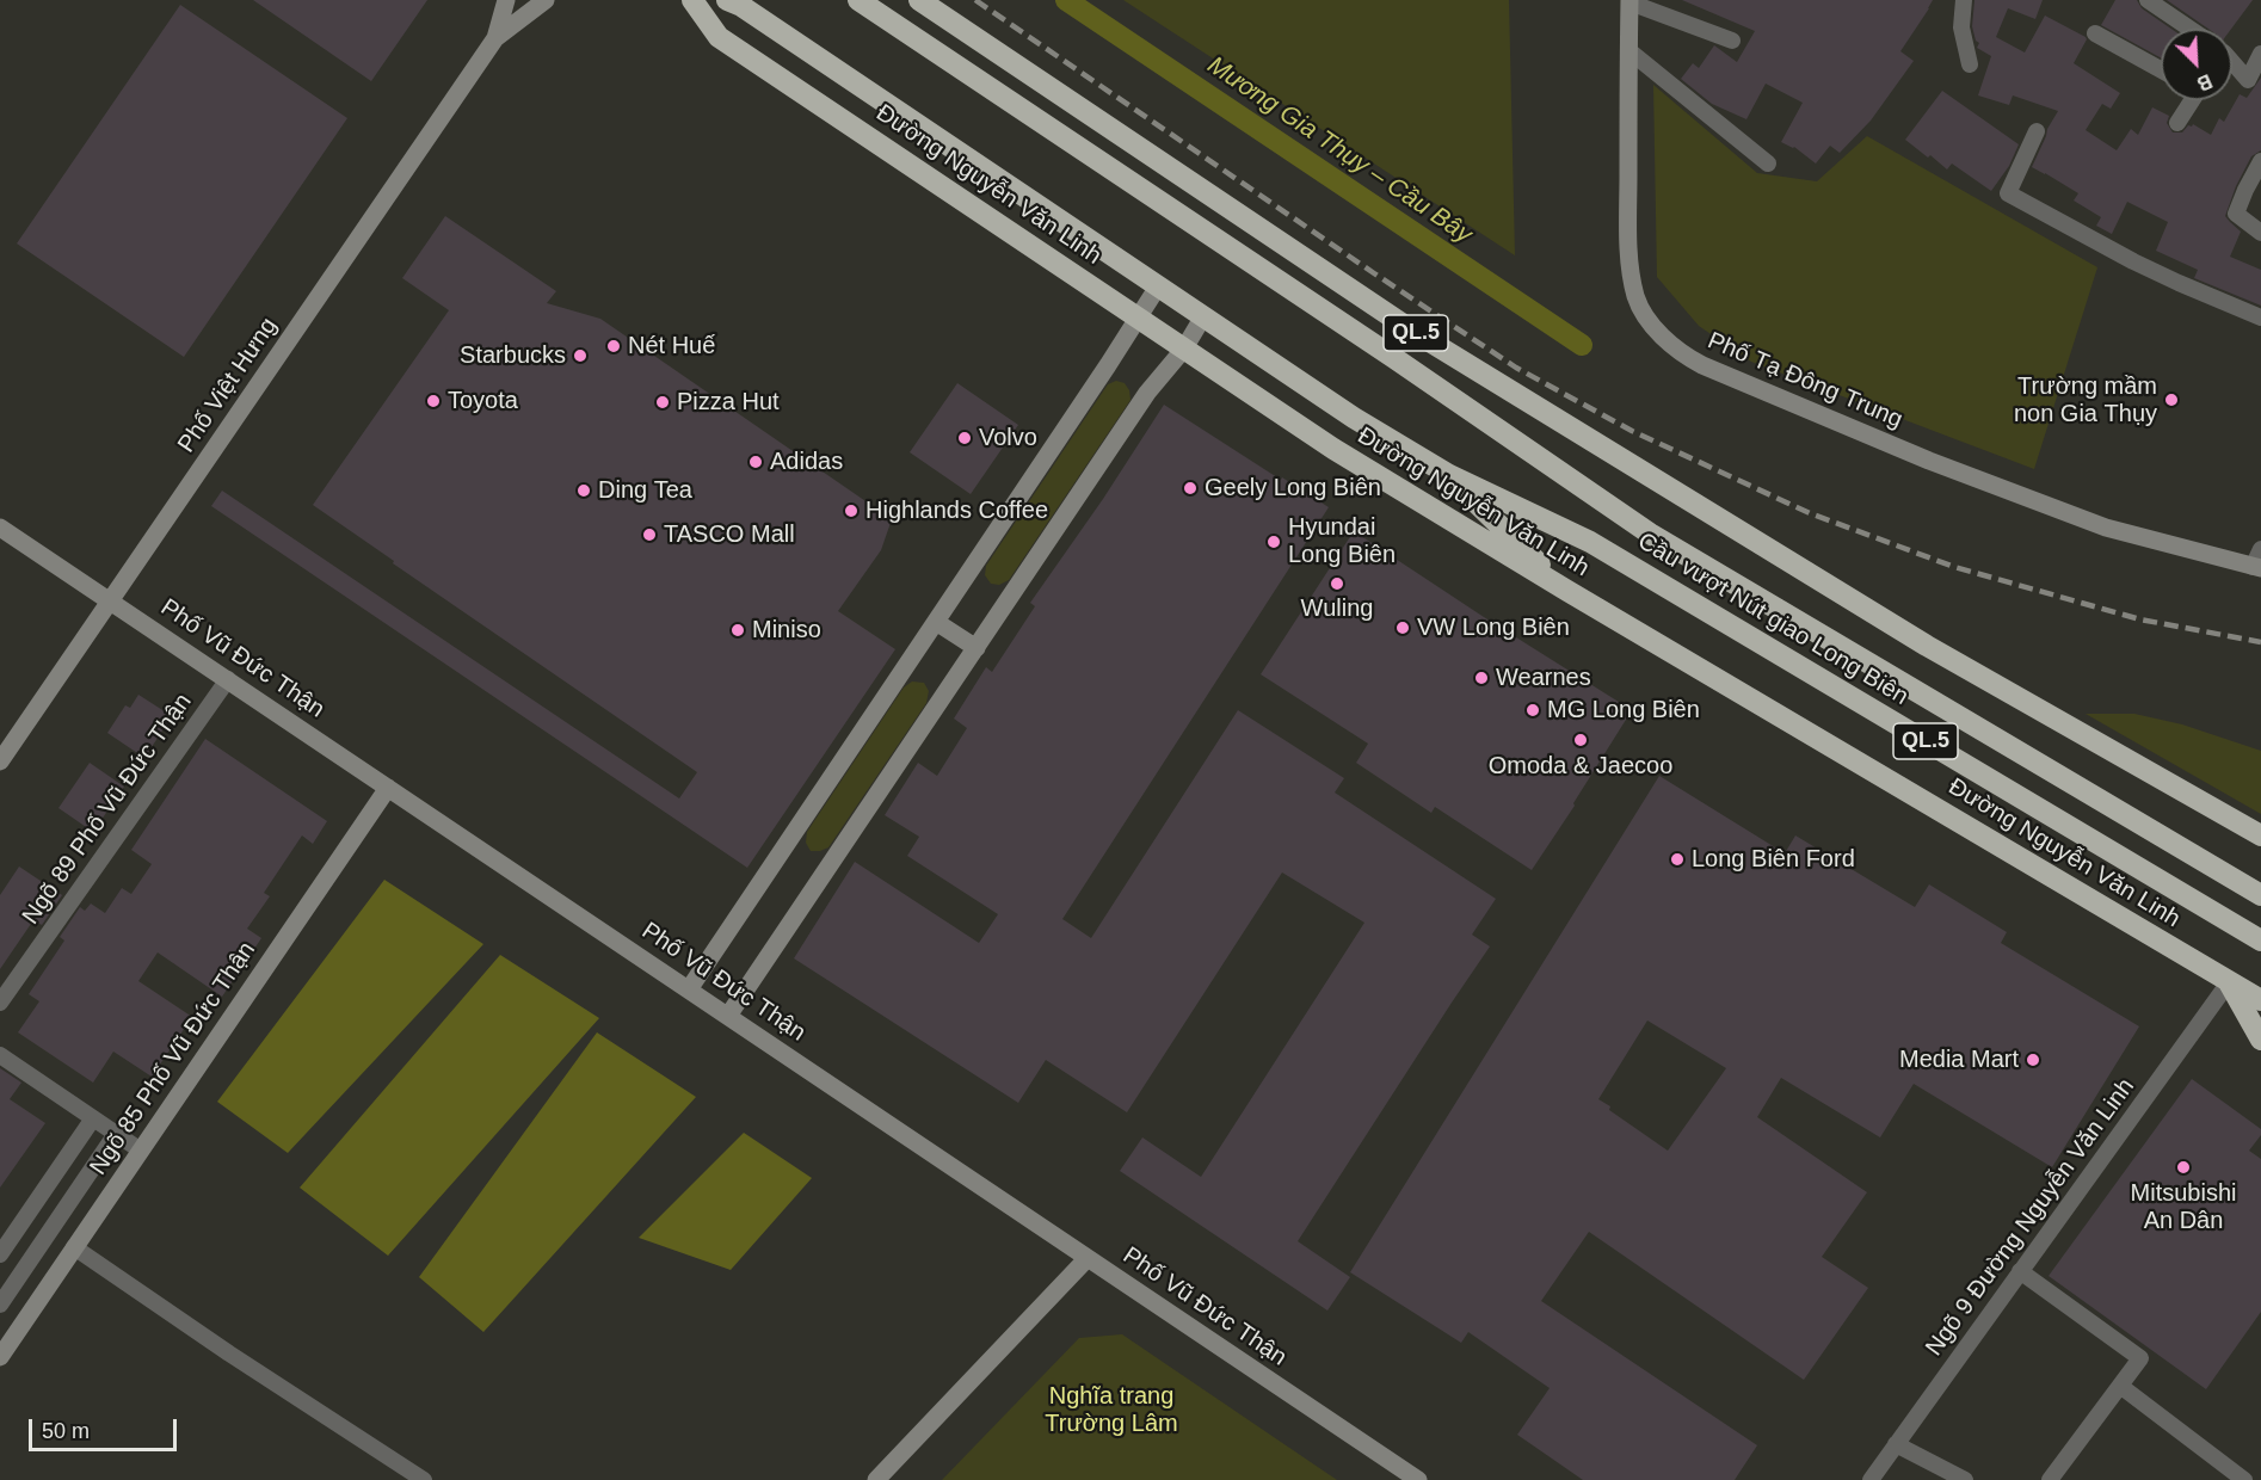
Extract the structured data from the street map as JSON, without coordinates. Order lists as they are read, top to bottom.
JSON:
{
  "streets": {
    "highway": ["Đường Nguyễn Văn Linh", "QL.5", "Cầu vượt Nút giao Long Biên"],
    "street": [
      "Phố Tạ Đông Trung",
      "Phố Việt Hưng",
      "Phố Vũ Đức Thận",
      "Ngõ 89 Phố Vũ Đức Thận",
      "Ngõ 85 Phố Vũ Đức Thận",
      "Ngõ 9 Đường Nguyễn Văn Linh"
    ]
  },
  "crossings": [
    ["Đường Nguyễn Văn Linh", "Cầu vượt Nút giao Long Biên"],
    ["Đường Nguyễn Văn Linh", "Ngõ 9 Đường Nguyễn Văn Linh"],
    ["QL.5", "Cầu vượt Nút giao Long Biên"],
    ["Phố Việt Hưng", "Phố Vũ Đức Thận"],
    ["Phố Vũ Đức Thận", "Ngõ 89 Phố Vũ Đức Thận"],
    ["Phố Vũ Đức Thận", "Ngõ 85 Phố Vũ Đức Thận"]
  ],
  "water": ["Mương Gia Thụy – Cầu Bây"],
  "parks": ["Nghĩa trang Trường Lâm"],
  "places": [
    "Nét Huế",
    "Starbucks",
    "Trường mầm non Gia Thụy",
    "Toyota",
    "Pizza Hut",
    "Volvo",
    "Adidas",
    "Geely Long Biên",
    "Ding Tea",
    "Highlands Coffee",
    "TASCO Mall",
    "Hyundai Long Biên",
    "Wuling",
    "VW Long Biên",
    "Miniso",
    "Wearnes",
    "MG Long Biên",
    "Omoda & Jaecoo",
    "Long Biên Ford",
    "Media Mart",
    "Mitsubishi An Dân"
  ],
  "scale_bar": "50 m",
  "north": "bottom right"
}
